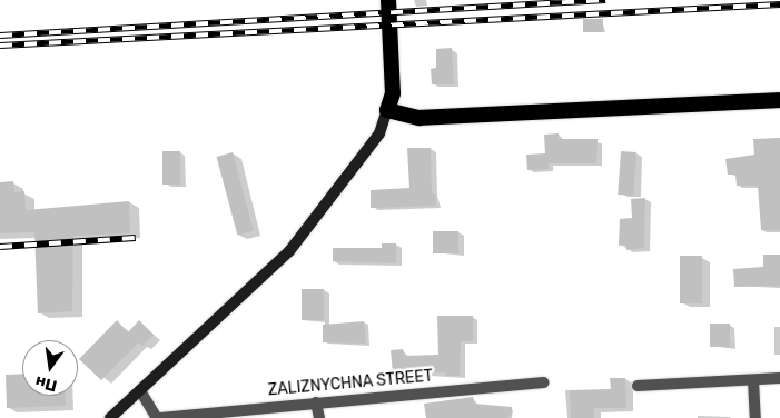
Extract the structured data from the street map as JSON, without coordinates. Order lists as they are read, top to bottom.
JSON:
{
  "streets": {
    "street": ["ZALIZNYCHNA STREET"]
  },
  "north": "bottom"
}
